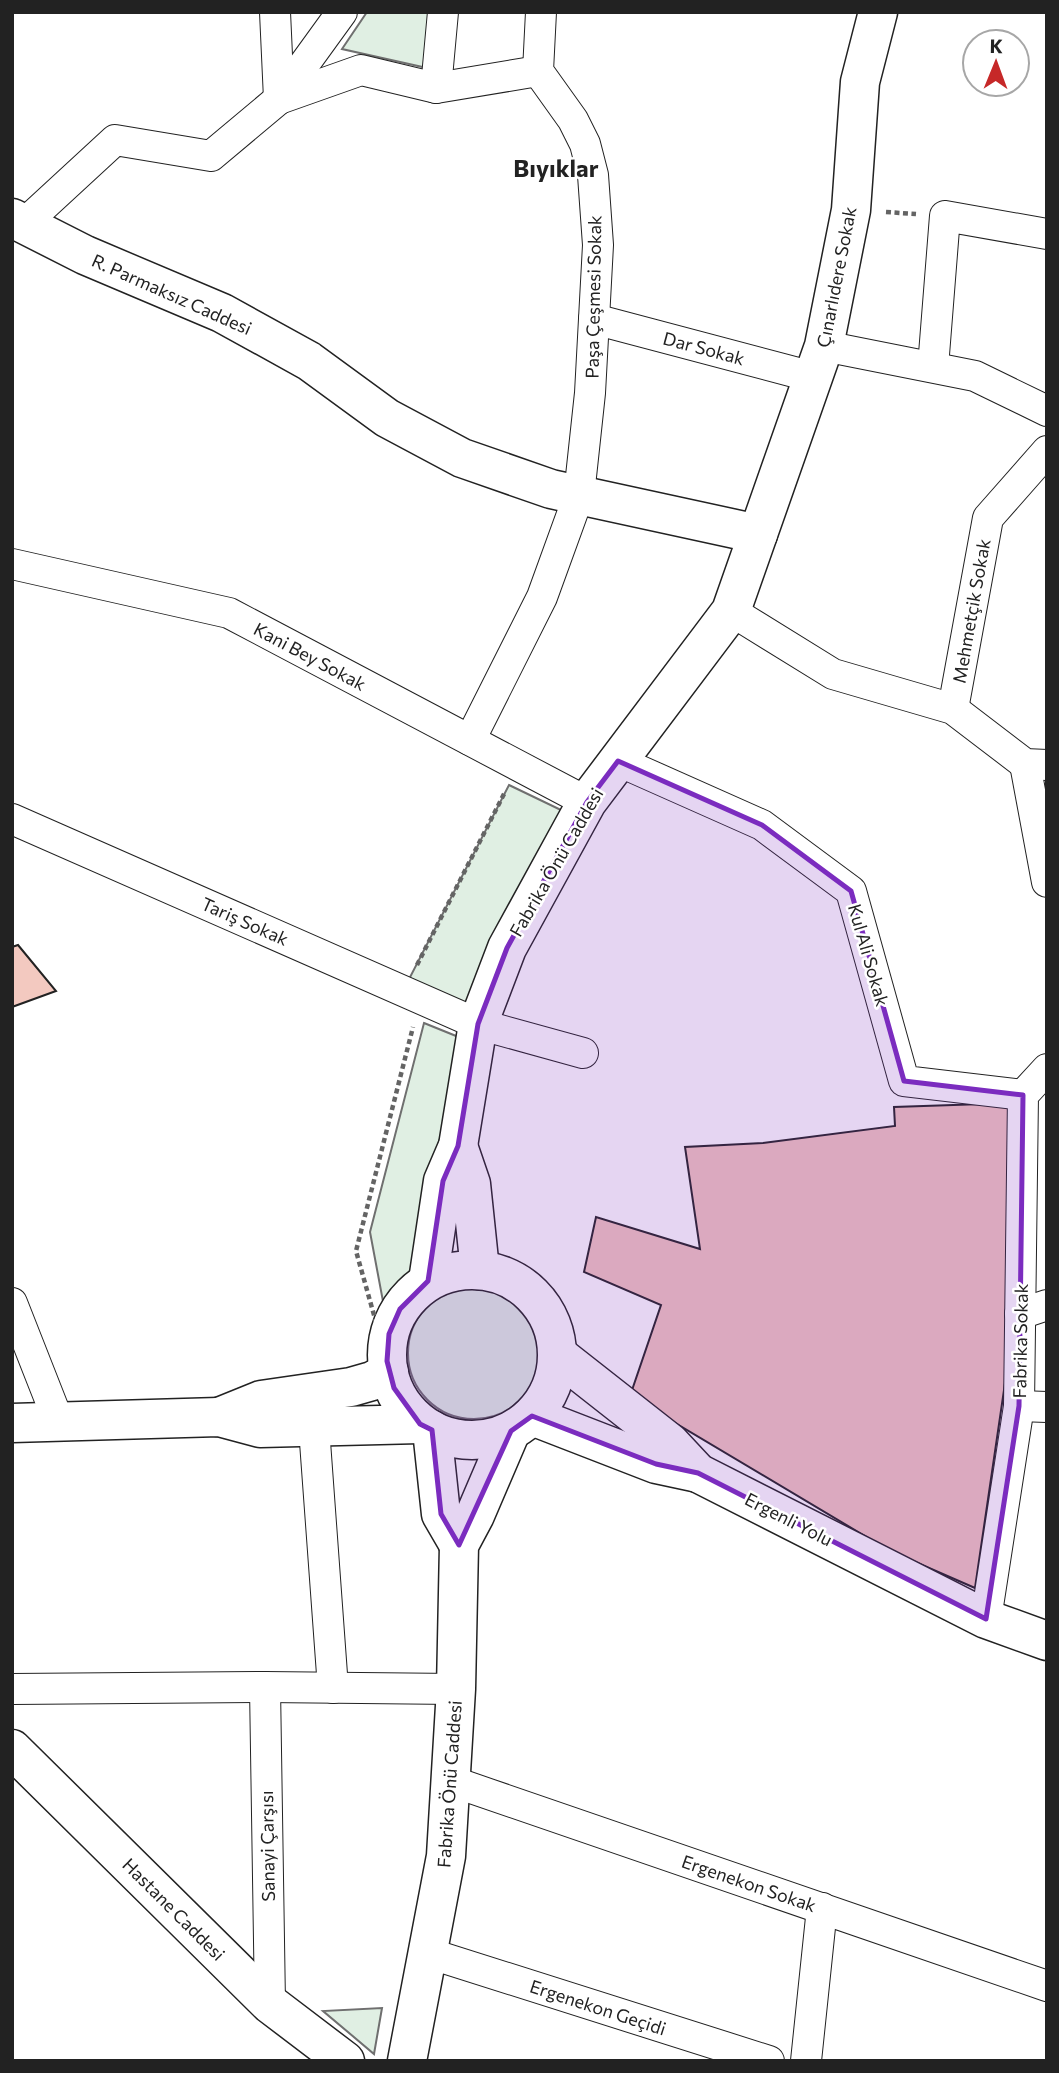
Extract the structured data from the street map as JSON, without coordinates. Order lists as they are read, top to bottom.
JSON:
{
  "streets": {
    "street": [
      "Çınarlıdere Sokak",
      "R. Parmaksız Caddesi",
      "Paşa Çeşmesi Sokak",
      "Dar Sokak",
      "Mehmetçik Sokak",
      "Kani Bey Sokak",
      "Fabrika Önü Caddesi",
      "Tariş Sokak",
      "Kul Ali Sokak",
      "Fabrika Sokak",
      "Ergenli Yolu",
      "Sanayi Çarşısı",
      "Ergenekon Sokak",
      "Hastane Caddesi",
      "Ergenekon Geçidi"
    ]
  },
  "crossings": [
    ["Çınarlıdere Sokak", "R. Parmaksız Caddesi"],
    ["Çınarlıdere Sokak", "Dar Sokak"],
    ["Çınarlıdere Sokak", "Fabrika Önü Caddesi"],
    ["R. Parmaksız Caddesi", "Paşa Çeşmesi Sokak"],
    ["R. Parmaksız Caddesi", "Fabrika Önü Caddesi"],
    ["Paşa Çeşmesi Sokak", "Dar Sokak"],
    ["Paşa Çeşmesi Sokak", "Kani Bey Sokak"],
    ["Kani Bey Sokak", "Fabrika Önü Caddesi"],
    ["Fabrika Önü Caddesi", "Tariş Sokak"],
    ["Fabrika Önü Caddesi", "Kul Ali Sokak"],
    ["Fabrika Önü Caddesi", "Ergenli Yolu"],
    ["Fabrika Önü Caddesi", "Ergenekon Sokak"],
    ["Fabrika Önü Caddesi", "Ergenekon Geçidi"],
    ["Kul Ali Sokak", "Fabrika Sokak"],
    ["Fabrika Sokak", "Ergenli Yolu"],
    ["Sanayi Çarşısı", "Hastane Caddesi"]
  ],
  "districts": ["Bıyıklar"],
  "north": "top"
}
